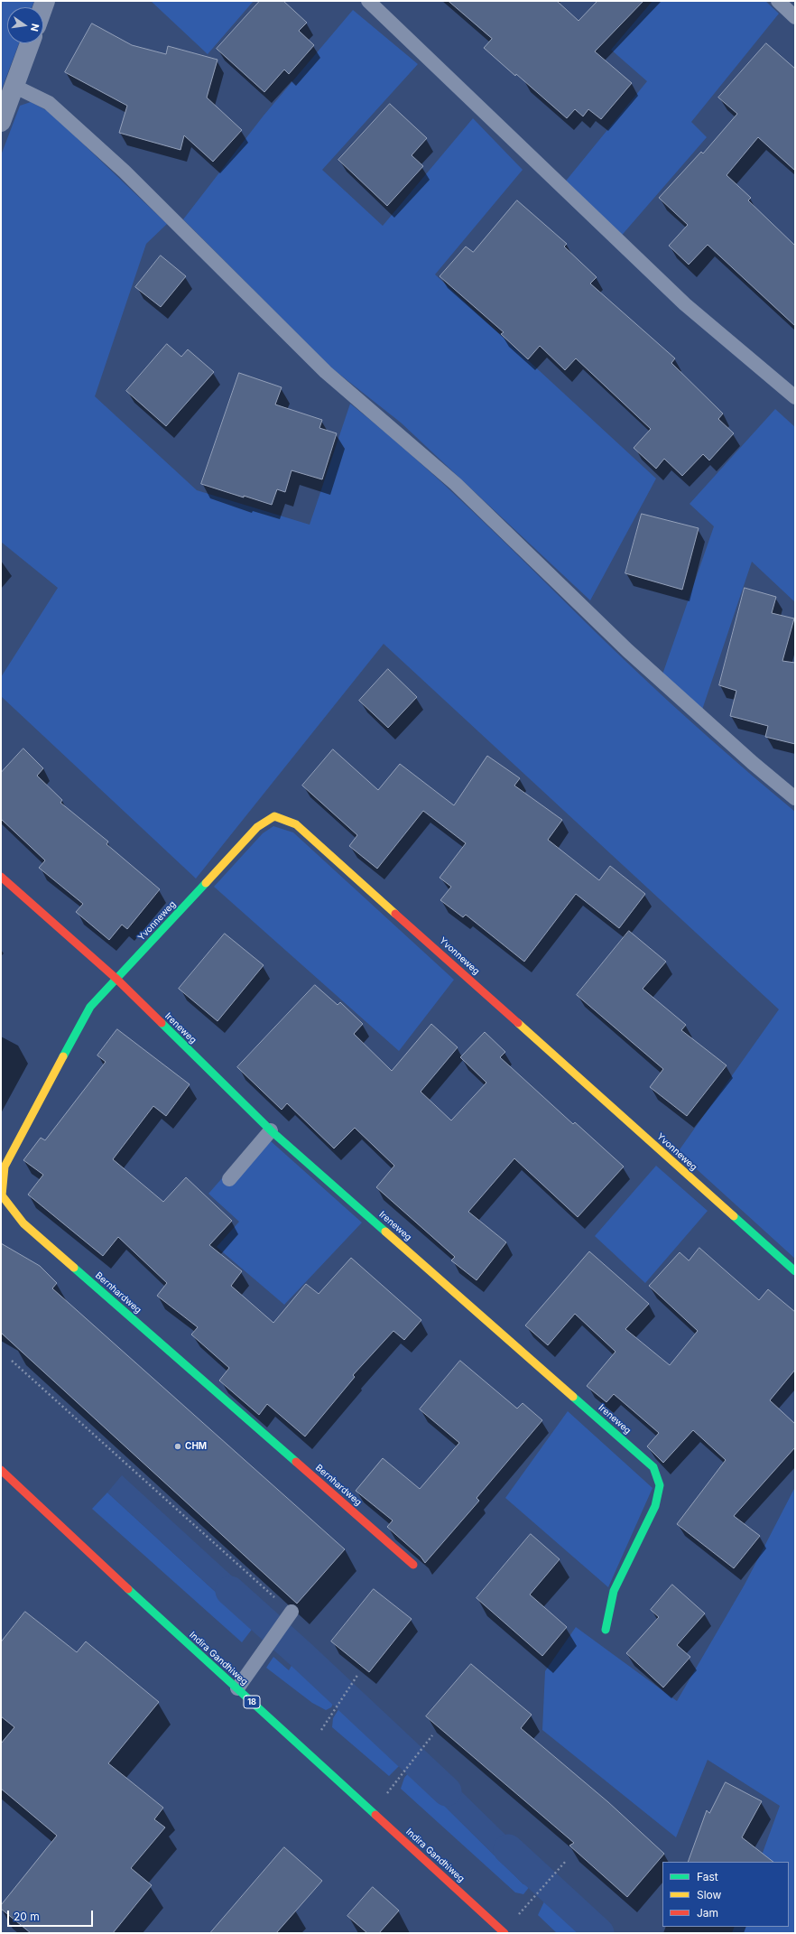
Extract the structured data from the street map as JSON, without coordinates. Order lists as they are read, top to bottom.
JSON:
{
  "streets": {
    "street": [
      "Yvonneweg",
      "Ireneweg",
      "Bernhardweg",
      "Indira Gandhiweg",
      "18"
    ]
  },
  "crossings": [
    ["Yvonneweg", "Ireneweg"],
    ["Yvonneweg", "Bernhardweg"],
    ["Ireneweg", "Bernhardweg"]
  ],
  "places": ["CHM"],
  "legend": ["Fast", "Slow", "Jam"],
  "scale_bar": "20 m",
  "north": "right"
}
